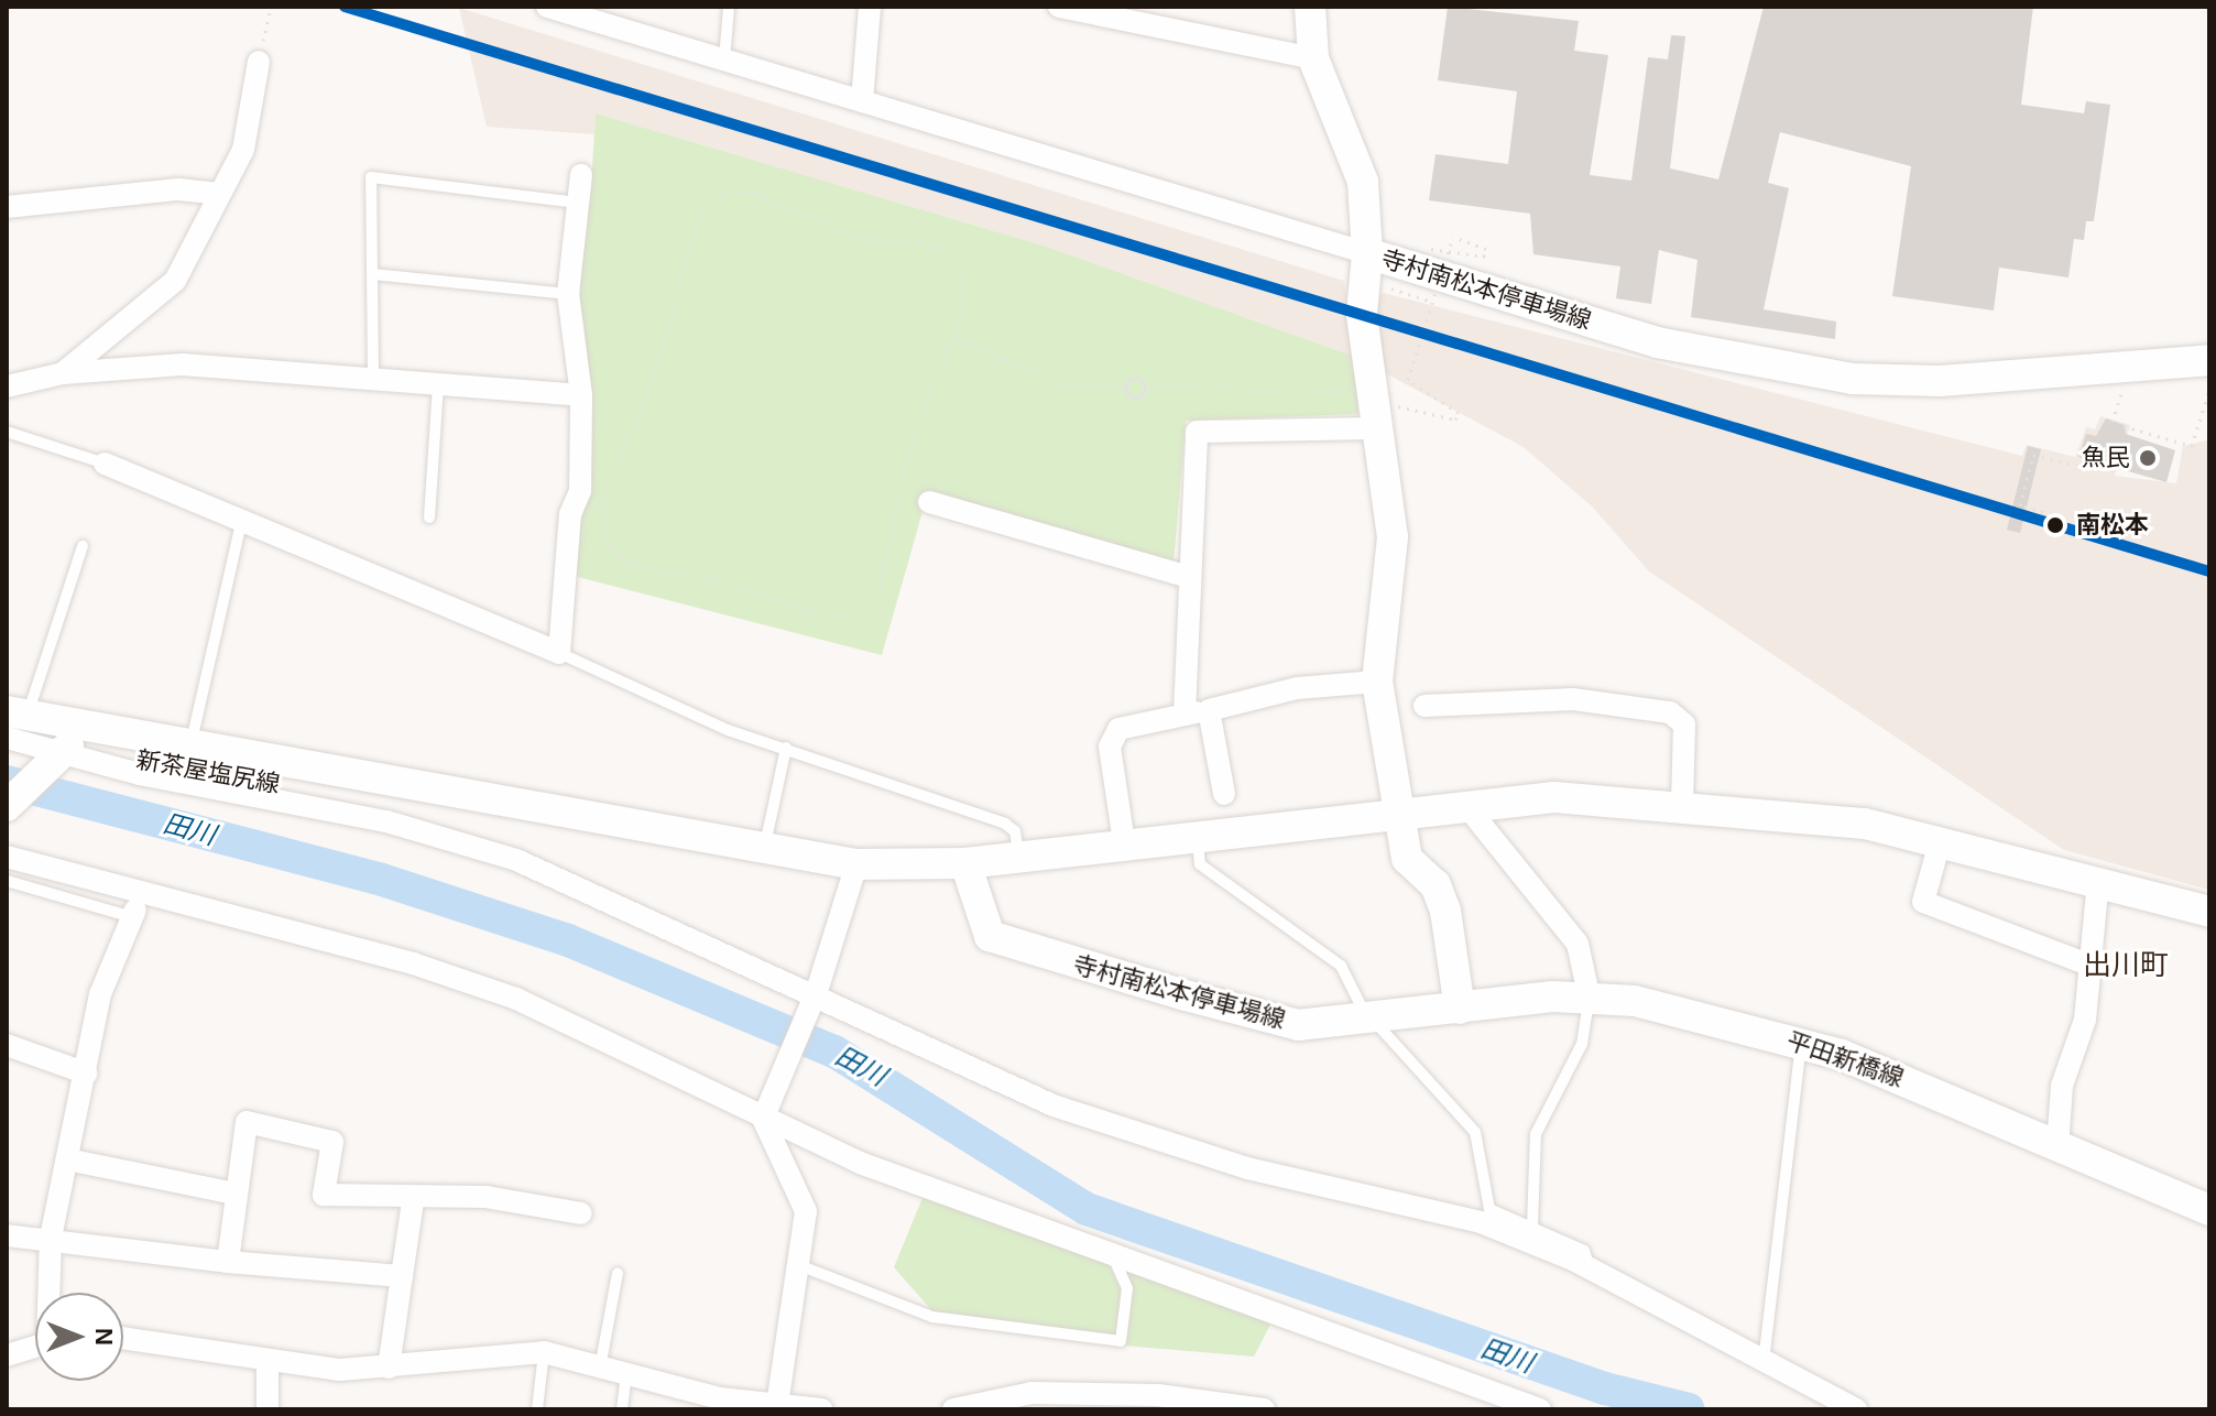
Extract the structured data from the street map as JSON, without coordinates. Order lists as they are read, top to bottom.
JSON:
{
  "streets": {
    "main road": ["寺村南松本停車場線", "新茶屋塩尻線", "平田新橋線"]
  },
  "crossings": [
    ["寺村南松本停車場線", "平田新橋線"]
  ],
  "districts": ["出川町"],
  "water": ["田川"],
  "places": ["魚民", "南松本"],
  "north": "right"
}
